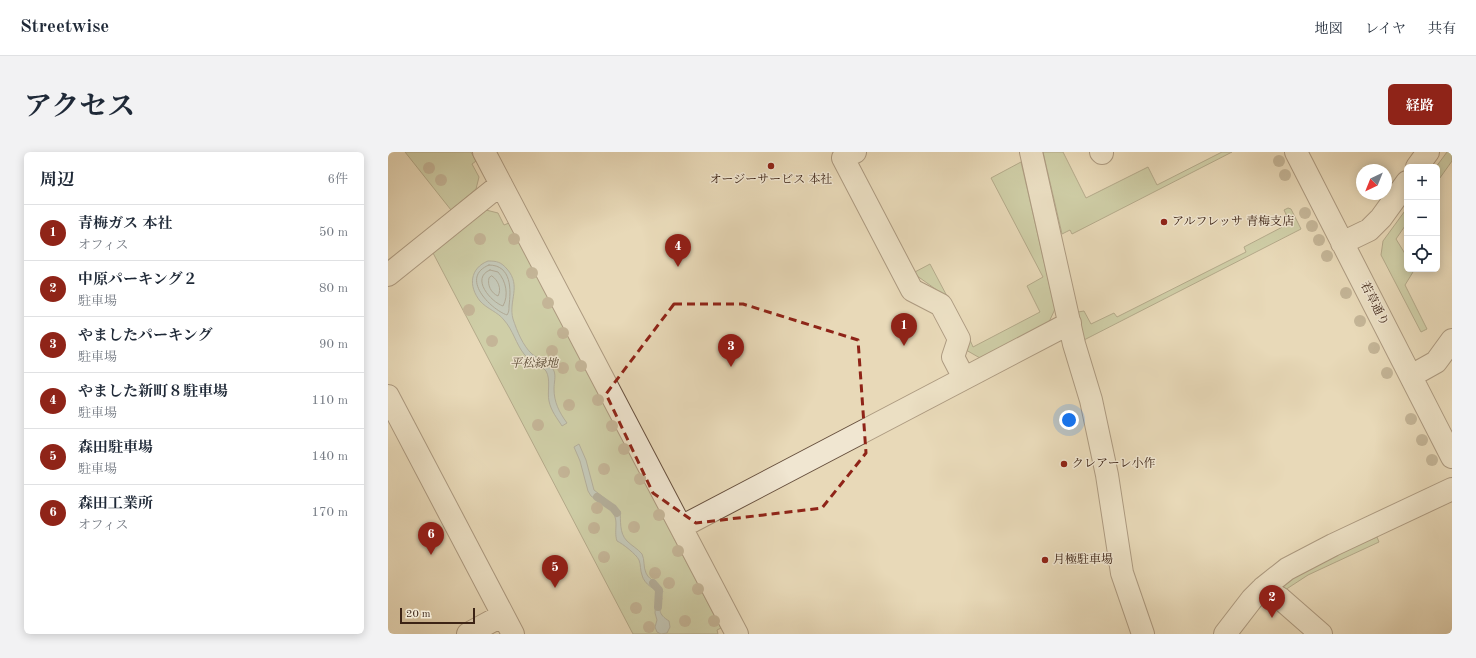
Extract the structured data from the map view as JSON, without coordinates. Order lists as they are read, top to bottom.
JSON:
{
  "streets": {
    "street": ["若草通り"]
  },
  "parks": ["平松緑地"],
  "places": [
    "オージーサービス 本社",
    "アルフレッサ 青梅支店",
    "クレアーレ小作",
    "月極駐車場"
  ],
  "scale_bar": "20 m",
  "north": "bottom left",
  "page": {
    "header": "Streetwise",
    "nav": ["地図", "レイヤ", "共有"],
    "title": "アクセス",
    "buttons": "経路",
    "heading": ["周辺", "6件"],
    "map_buttons": ["+", "−"],
    "list": [
      {
        "mark": "1",
        "name": "青梅ガス 本社",
        "note": "オフィス",
        "value": "50 m"
      },
      {
        "mark": "2",
        "name": "中原パーキング２",
        "note": "駐車場",
        "value": "80 m"
      },
      {
        "mark": "3",
        "name": "やましたパーキング",
        "note": "駐車場",
        "value": "90 m"
      },
      {
        "mark": "4",
        "name": "やました新町８駐車場",
        "note": "駐車場",
        "value": "110 m"
      },
      {
        "mark": "5",
        "name": "森田駐車場",
        "note": "駐車場",
        "value": "140 m"
      },
      {
        "mark": "6",
        "name": "森田工業所",
        "note": "オフィス",
        "value": "170 m"
      }
    ],
    "pins": [
      "4",
      "1",
      "3",
      "6",
      "5",
      "2"
    ],
    "scale": "20 m"
  }
}
